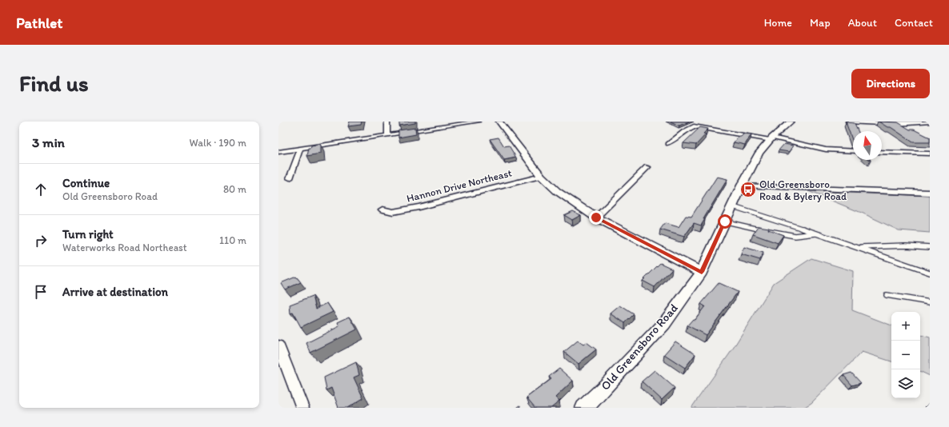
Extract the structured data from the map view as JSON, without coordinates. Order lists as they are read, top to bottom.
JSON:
{
  "streets": {
    "street": ["Hannon Drive Northeast", "Old Greensboro Road"]
  },
  "places": {
    "bus stop": ["Old Greensboro Road & Bylery Road"]
  },
  "north": "top",
  "page": {
    "header": "Pathlet",
    "nav": [
      "Home",
      "Map",
      "About",
      "Contact"
    ],
    "buttons": "Directions",
    "title": "Find us",
    "heading": ["3 min", "Walk · 190 m"],
    "list": [
      ["Continue", "Old Greensboro Road", "80 m"],
      ["Turn right", "Waterworks Road Northeast", "110 m"],
      "Arrive at destination"
    ],
    "map_buttons": ["+", "−"]
  }
}
